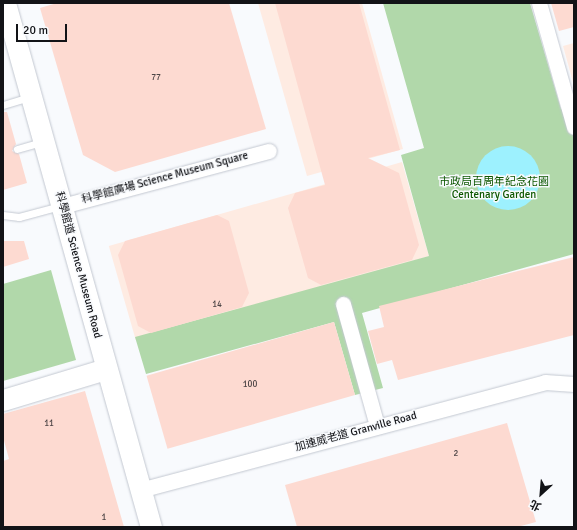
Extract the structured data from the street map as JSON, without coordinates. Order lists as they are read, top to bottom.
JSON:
{
  "streets": {
    "street": ["科學館廣場 Science Museum Square", "科學館道 Science Museum Road", "加連威老道 Granville Road"]
  },
  "crossings": [
    ["科學館廣場 Science Museum Square", "科學館道 Science Museum Road"],
    ["科學館道 Science Museum Road", "加連威老道 Granville Road"]
  ],
  "parks": ["市政局百周年紀念花園 Centenary Garden"],
  "house_numbers": [
    "77",
    "14",
    "100",
    "11",
    "2",
    "1"
  ],
  "scale_bar": "20 m",
  "north": "bottom left"
}
